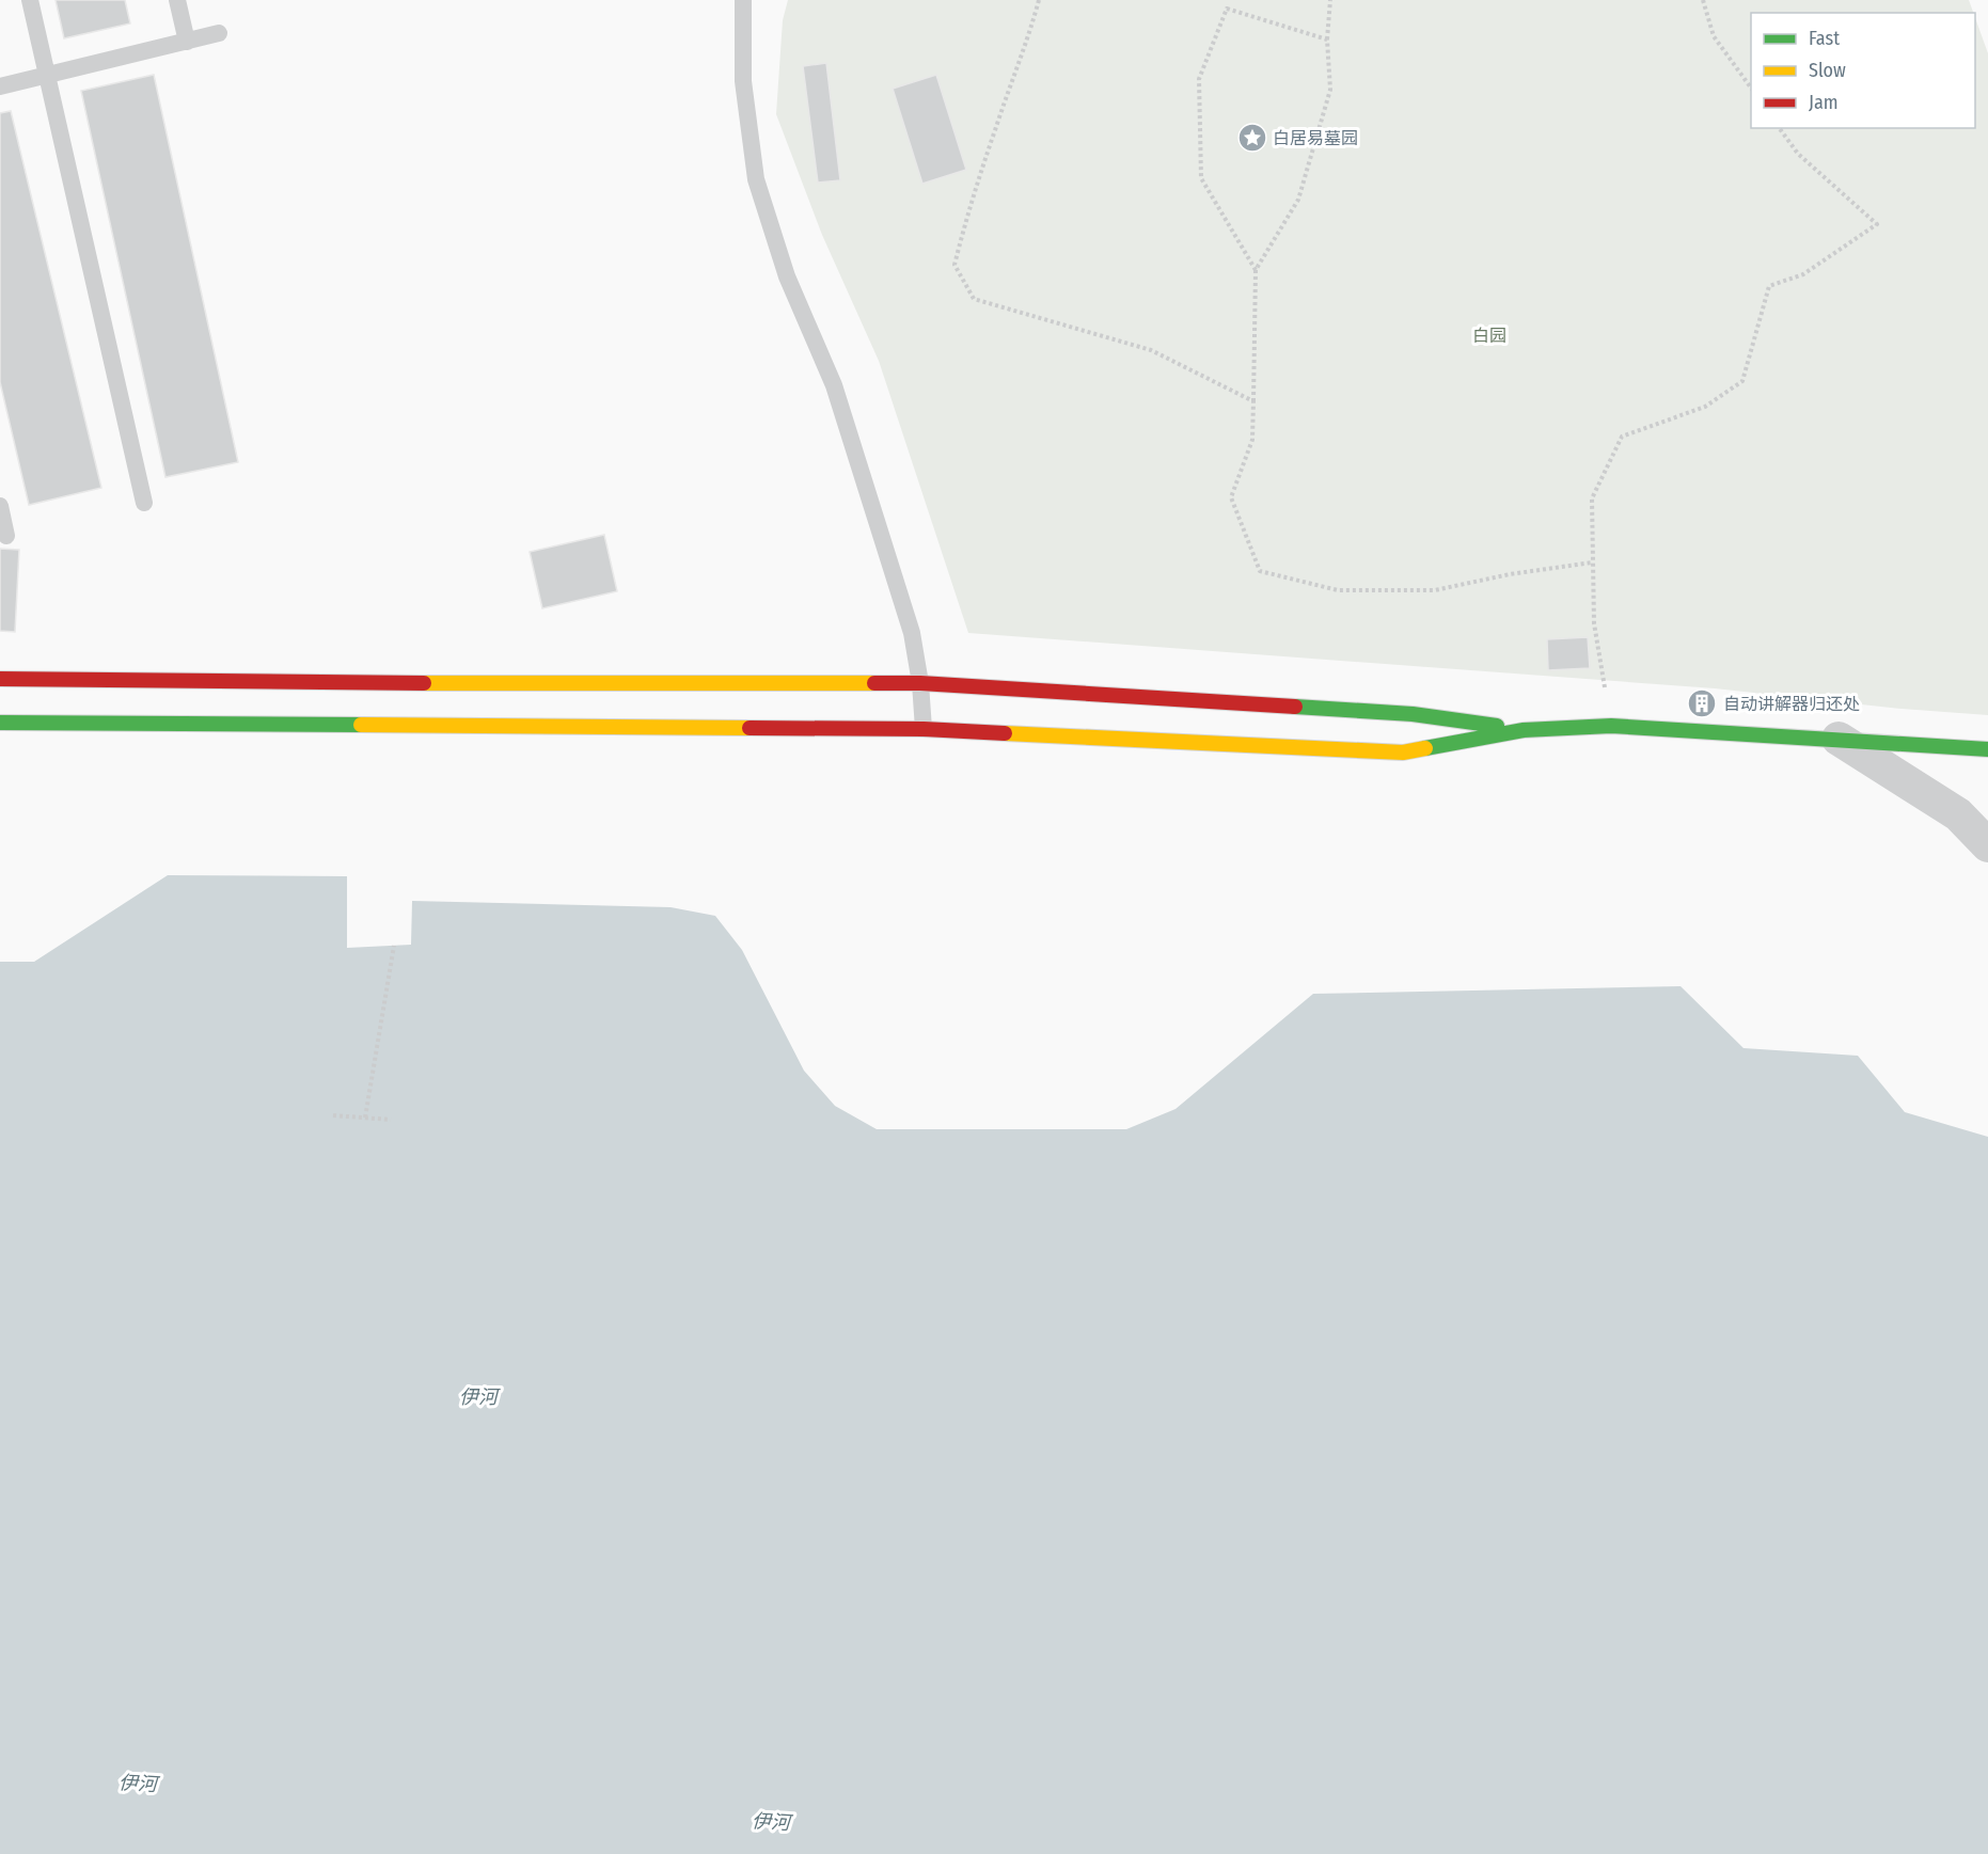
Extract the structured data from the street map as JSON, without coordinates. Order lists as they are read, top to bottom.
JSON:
{
  "water": ["伊河"],
  "parks": ["白园"],
  "places": {
    "place": ["白居易墓园"],
    "building": ["自动讲解器归还处"]
  },
  "legend": ["Fast", "Slow", "Jam"]
}
